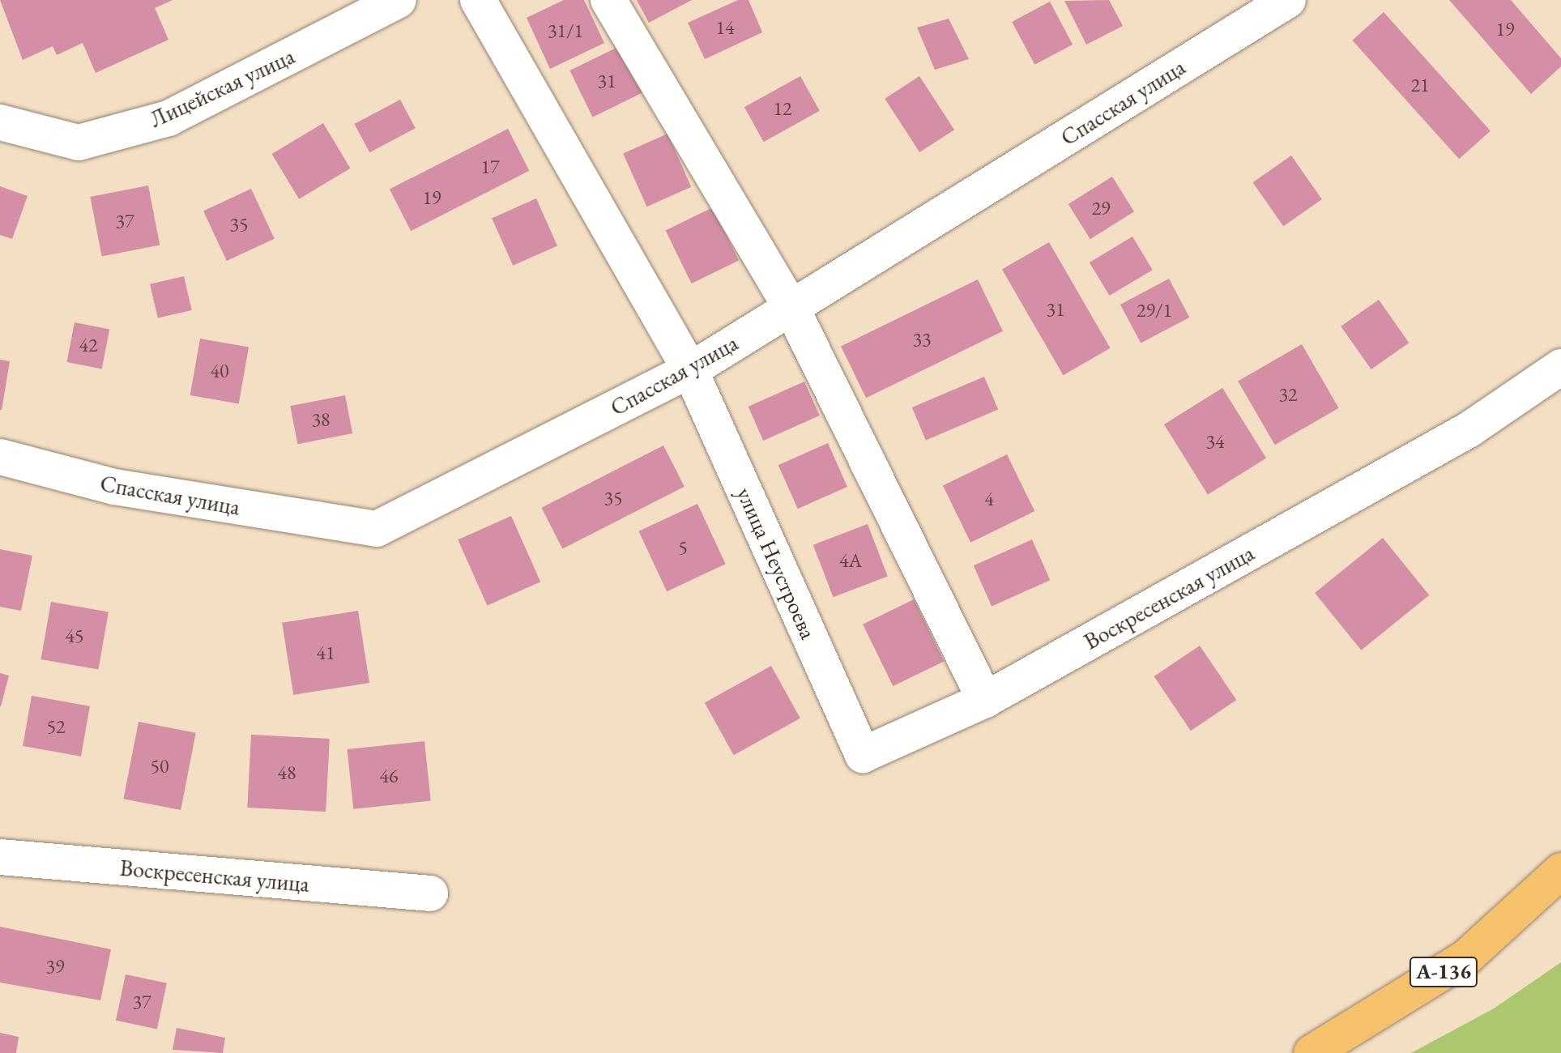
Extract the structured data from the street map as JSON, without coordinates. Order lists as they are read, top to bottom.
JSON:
{
  "streets": {
    "main road": ["А-136"],
    "street": [
      "Лицейская улица",
      "Спасская улица",
      "улица Неустроева",
      "Воскресенская улица"
    ]
  },
  "crossings": [
    ["Спасская улица", "улица Неустроева"],
    ["улица Неустроева", "Воскресенская улица"]
  ],
  "house_numbers": [
    "14",
    "19",
    "31/1",
    "31",
    "21",
    "12",
    "17",
    "19",
    "29",
    "37",
    "35",
    "31",
    "29/1",
    "33",
    "42",
    "40",
    "32",
    "38",
    "34",
    "35",
    "4",
    "5",
    "4А",
    "45",
    "41",
    "52",
    "50",
    "48",
    "46",
    "39",
    "37"
  ]
}
